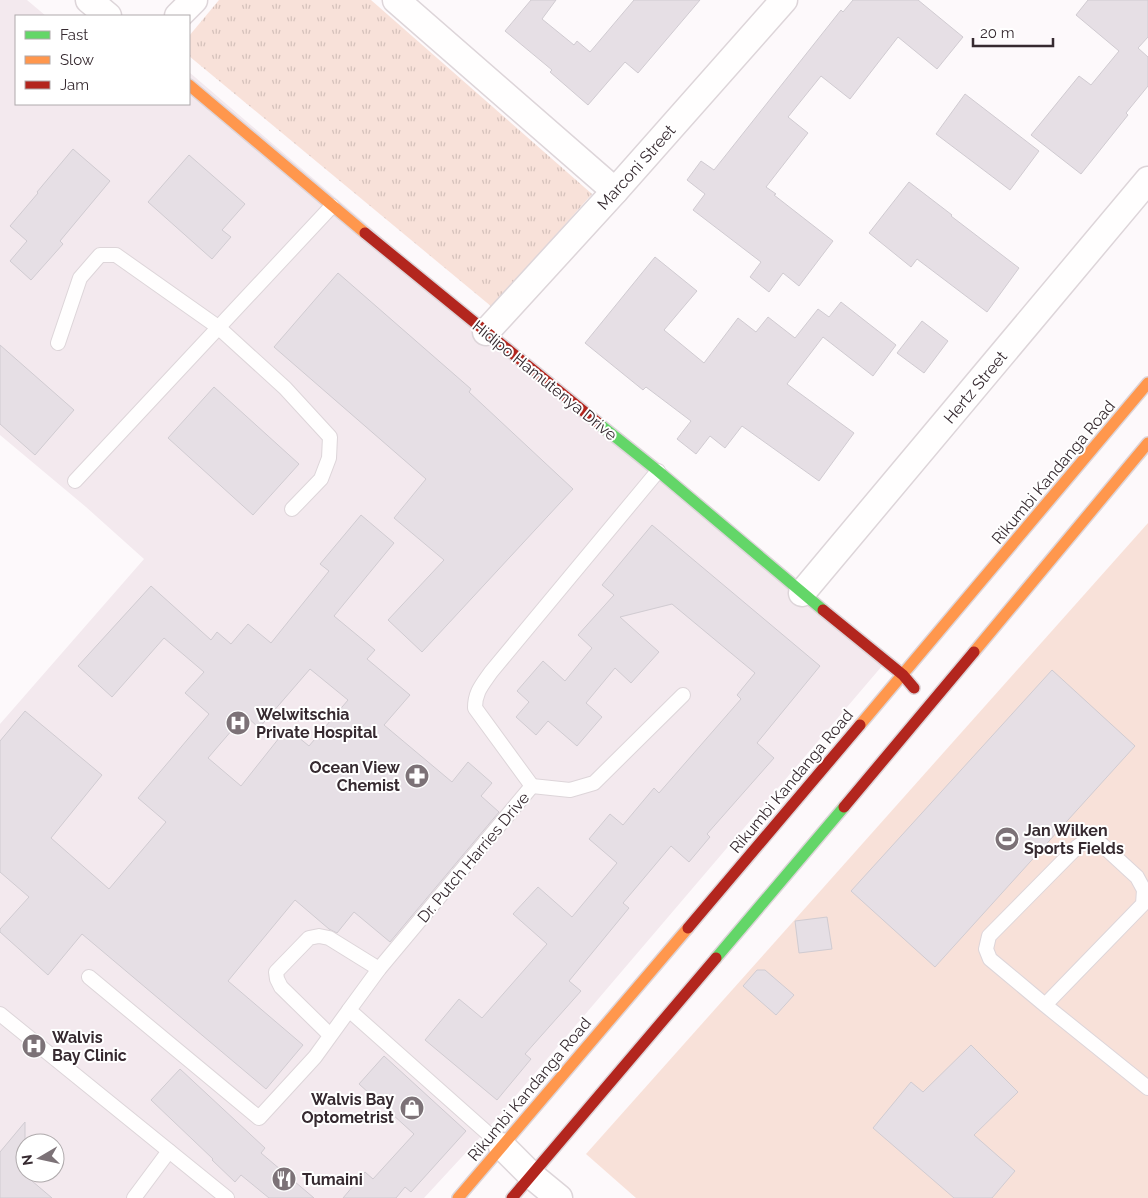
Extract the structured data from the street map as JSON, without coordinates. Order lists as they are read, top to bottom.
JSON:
{
  "streets": {
    "main road": ["Hidipo Hamutenya Drive", "Rikumbi Kandanga Road"],
    "street": ["Marconi Street", "Hertz Street"],
    "lane": ["Dr. Putch Harries Drive"]
  },
  "crossings": [
    ["Marconi Street", "Hidipo Hamutenya Drive"],
    ["Hidipo Hamutenya Drive", "Hertz Street"],
    ["Hidipo Hamutenya Drive", "Rikumbi Kandanga Road"],
    ["Hidipo Hamutenya Drive", "Dr. Putch Harries Drive"]
  ],
  "places": {
    "hospital": ["Welwitschia Private Hospital", "Walvis Bay Clinic"],
    "pharmacy": ["Ocean View Chemist"],
    "sports": ["Jan Wilken Sports Fields"],
    "shop": ["Walvis Bay Optometrist"],
    "restaurant": ["Tumaini"]
  },
  "legend": ["Fast", "Slow", "Jam"],
  "scale_bar": "20 m",
  "north": "left"
}
